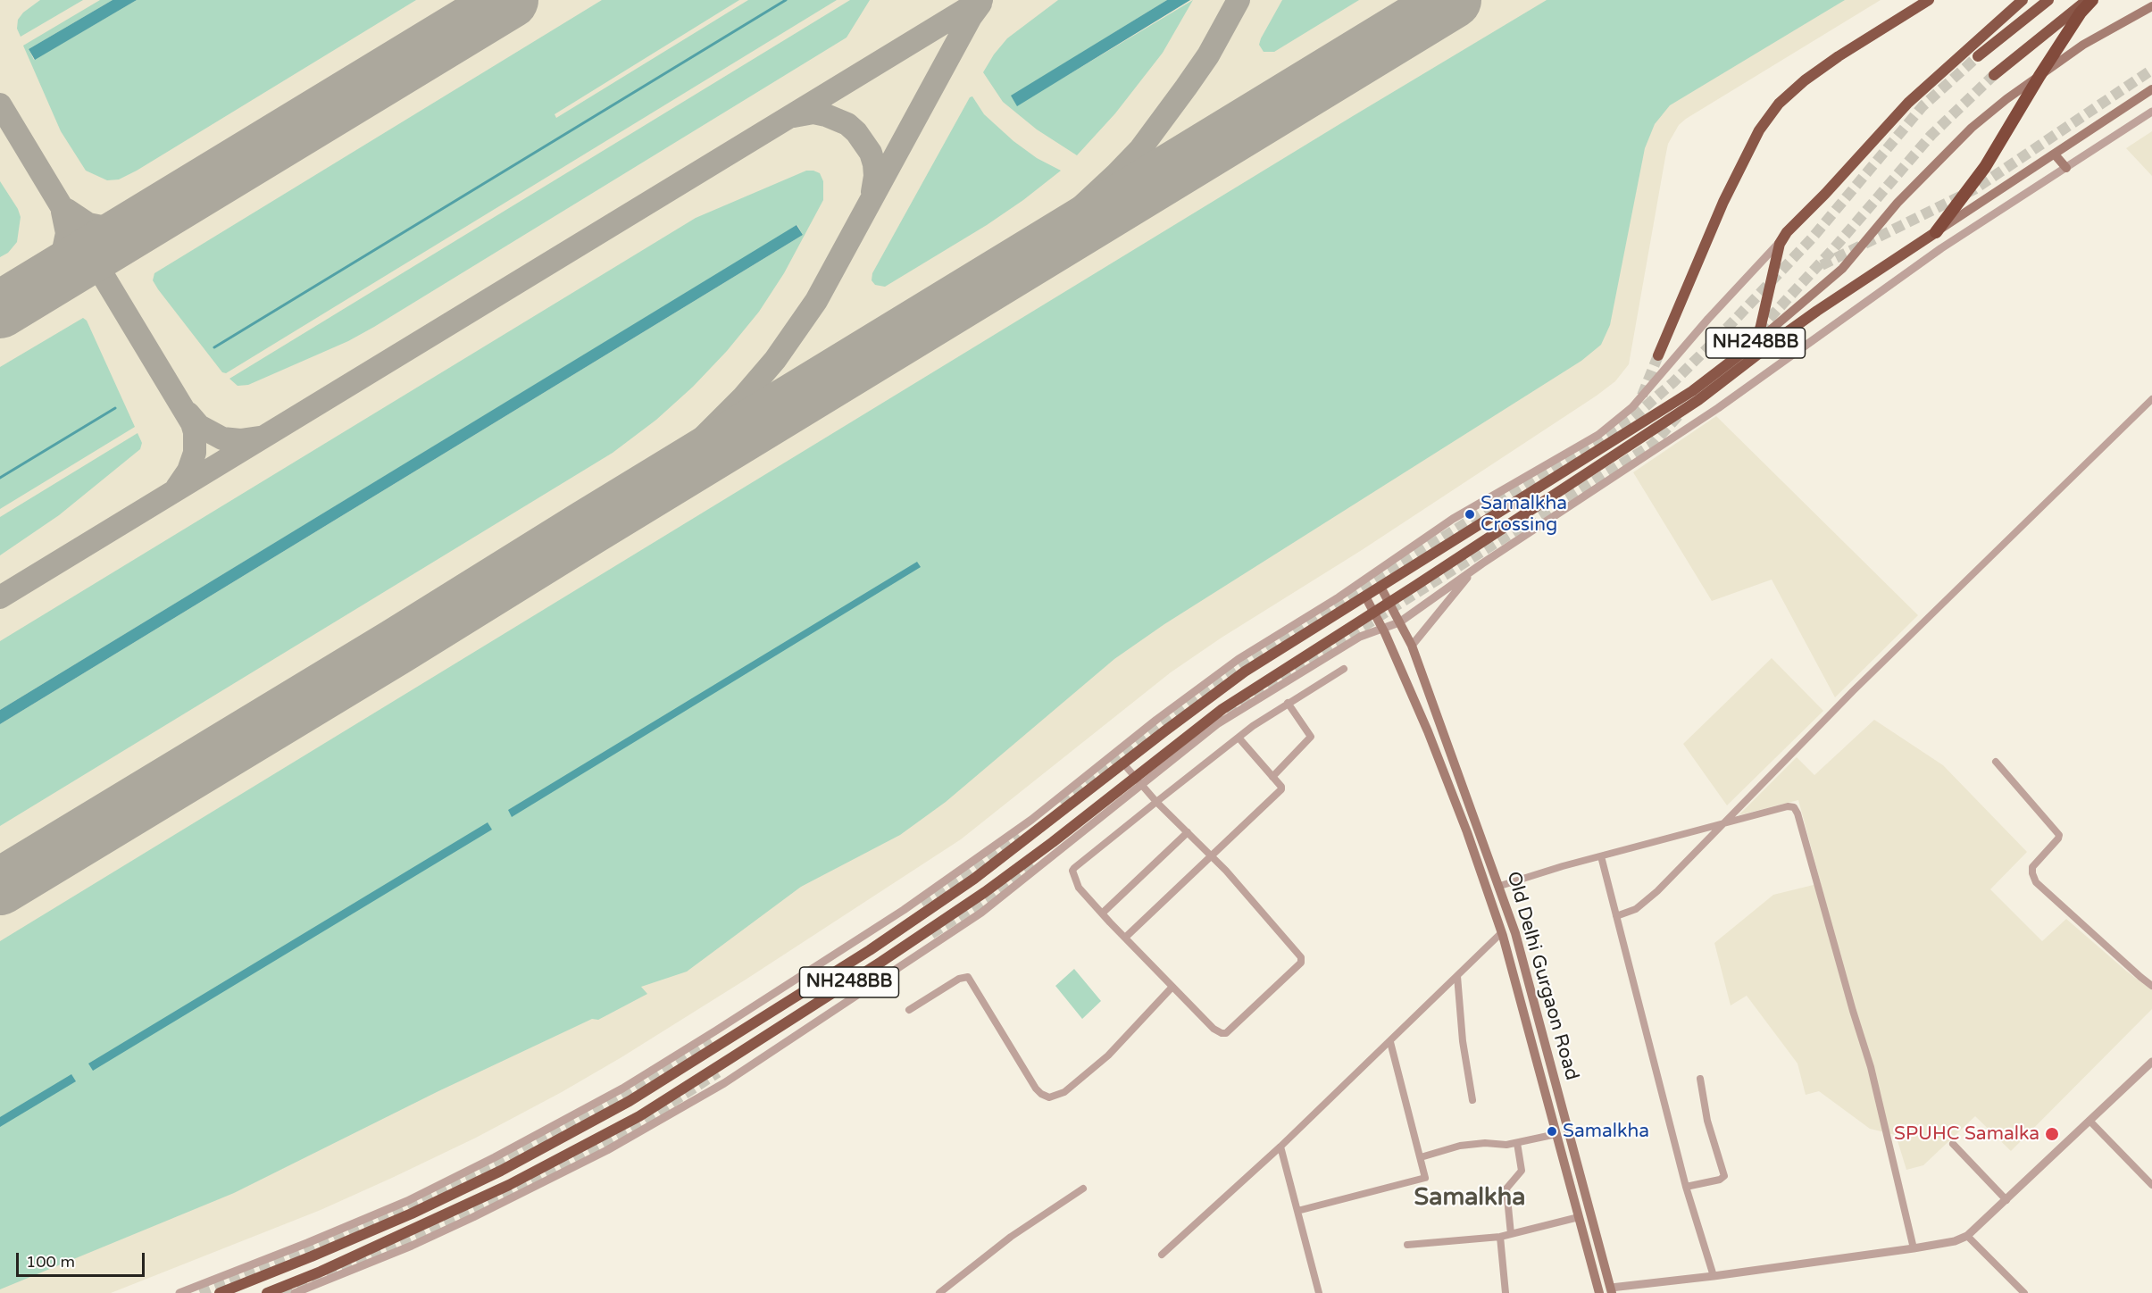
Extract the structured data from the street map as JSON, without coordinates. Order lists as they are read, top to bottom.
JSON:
{
  "streets": {
    "highway": ["NH248BB"],
    "main road": ["Old Delhi Gurgaon Road"]
  },
  "crossings": [
    ["NH248BB", "Old Delhi Gurgaon Road"]
  ],
  "districts": ["Samalkha"],
  "places": ["Samalkha Crossing", "Samalkha", "SPUHC Samalka"],
  "scale_bar": "100 m"
}
